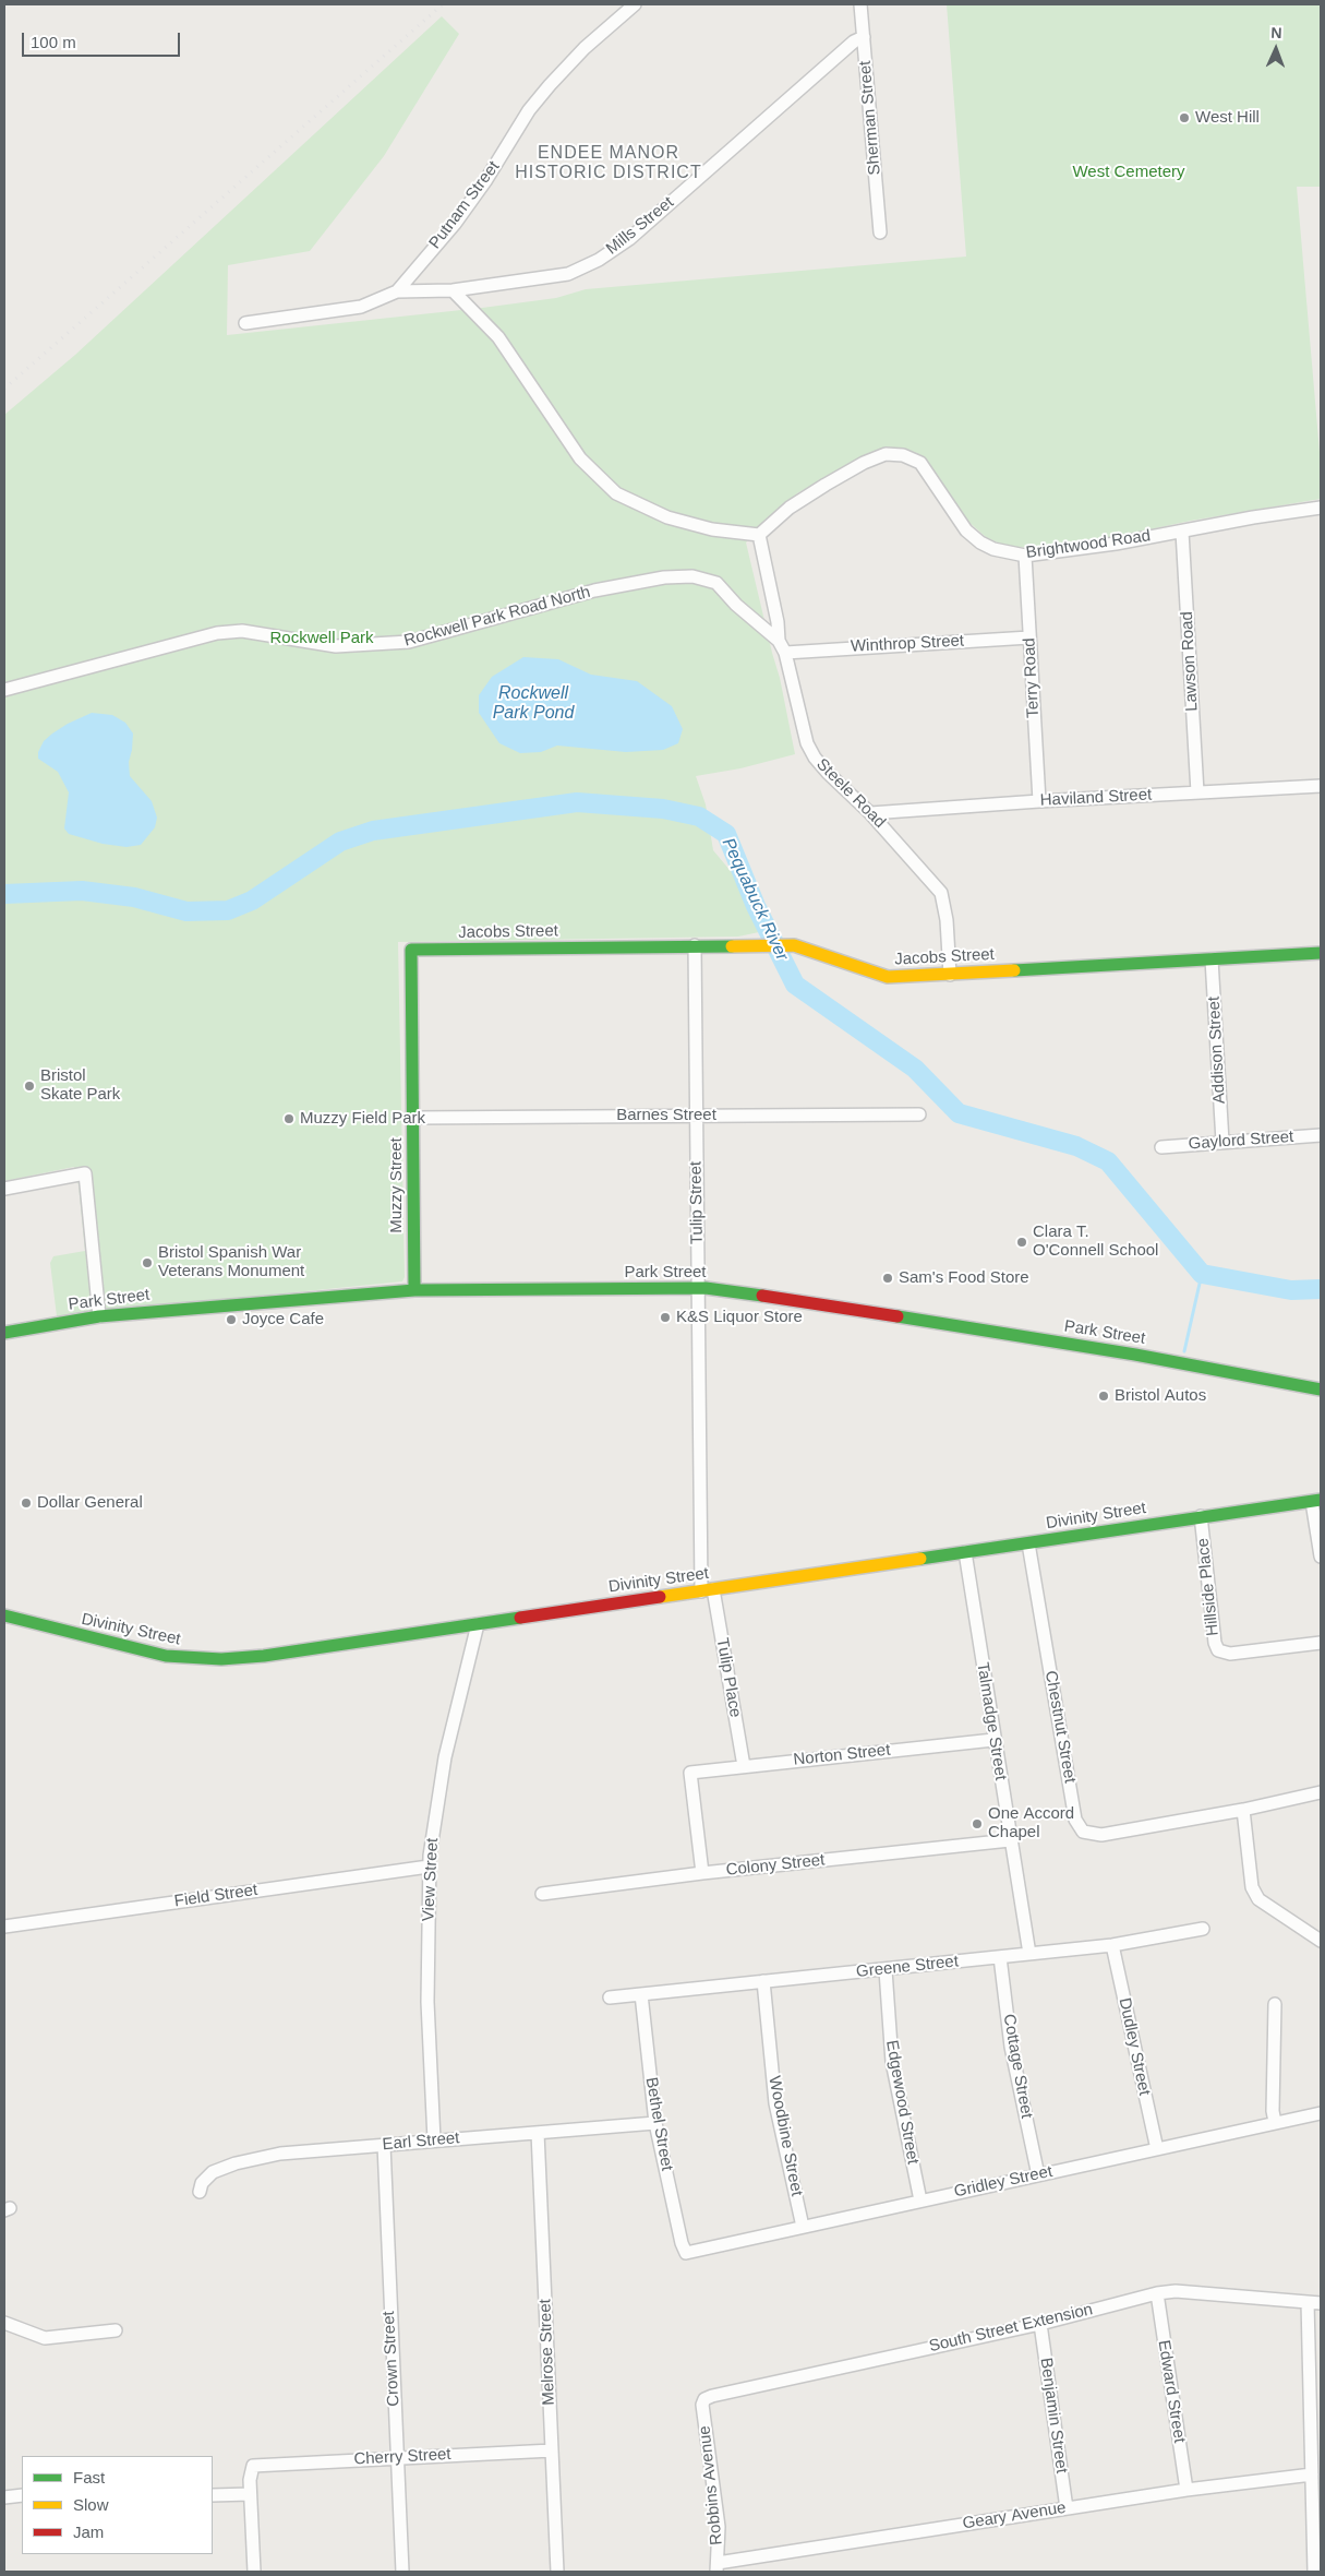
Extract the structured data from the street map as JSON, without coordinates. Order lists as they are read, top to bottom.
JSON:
{
  "streets": {
    "main road": [
      "Jacobs Street",
      "Muzzy Street",
      "Park Street",
      "Divinity Street"
    ],
    "street": [
      "Sherman Street",
      "Putnam Street",
      "Mills Street",
      "Brightwood Road",
      "Rockwell Park Road North",
      "Winthrop Street",
      "Lawson Road",
      "Terry Road",
      "Steele Road",
      "Haviland Street",
      "Addison Street",
      "Barnes Street",
      "Gaylord Street",
      "Tulip Street",
      "Hillside Place",
      "Tulip Place",
      "Talmadge Street",
      "Chestnut Street",
      "Norton Street",
      "Colony Street",
      "View Street",
      "Field Street",
      "Greene Street",
      "Dudley Street",
      "Cottage Street",
      "Edgewood Street",
      "Bethel Street",
      "Woodbine Street",
      "Earl Street",
      "Gridley Street",
      "South Street Extension",
      "Melrose Street",
      "Crown Street",
      "Edward Street",
      "Benjamin Street",
      "Cherry Street",
      "Robbins Avenue",
      "Geary Avenue"
    ]
  },
  "crossings": [
    ["Sherman Street", "Mills Street"],
    ["Putnam Street", "Mills Street"],
    ["Brightwood Road", "Lawson Road"],
    ["Brightwood Road", "Terry Road"],
    ["Brightwood Road", "Steele Road"],
    ["Rockwell Park Road North", "Steele Road"],
    ["Winthrop Street", "Terry Road"],
    ["Winthrop Street", "Steele Road"],
    ["Lawson Road", "Haviland Street"],
    ["Terry Road", "Haviland Street"],
    ["Steele Road", "Haviland Street"],
    ["Steele Road", "Jacobs Street"],
    ["Jacobs Street", "Addison Street"],
    ["Jacobs Street", "Muzzy Street"],
    ["Jacobs Street", "Tulip Street"],
    ["Addison Street", "Gaylord Street"],
    ["Barnes Street", "Muzzy Street"],
    ["Barnes Street", "Tulip Street"],
    ["Muzzy Street", "Park Street"],
    ["Tulip Street", "Park Street"],
    ["Tulip Street", "Divinity Street"],
    ["Tulip Street", "Tulip Place"],
    ["Divinity Street", "Hillside Place"],
    ["Divinity Street", "Tulip Place"],
    ["Divinity Street", "Talmadge Street"],
    ["Divinity Street", "Chestnut Street"],
    ["Divinity Street", "View Street"],
    ["Tulip Place", "Norton Street"],
    ["Talmadge Street", "Norton Street"],
    ["Talmadge Street", "Colony Street"],
    ["Talmadge Street", "Greene Street"],
    ["Norton Street", "Colony Street"],
    ["View Street", "Field Street"],
    ["View Street", "Earl Street"],
    ["Greene Street", "Dudley Street"],
    ["Greene Street", "Cottage Street"],
    ["Greene Street", "Edgewood Street"],
    ["Greene Street", "Bethel Street"],
    ["Greene Street", "Woodbine Street"],
    ["Dudley Street", "Gridley Street"],
    ["Cottage Street", "Gridley Street"],
    ["Edgewood Street", "Gridley Street"],
    ["Bethel Street", "Earl Street"],
    ["Bethel Street", "Gridley Street"],
    ["Woodbine Street", "Gridley Street"],
    ["Earl Street", "Melrose Street"],
    ["Earl Street", "Crown Street"],
    ["South Street Extension", "Edward Street"],
    ["South Street Extension", "Benjamin Street"],
    ["South Street Extension", "Robbins Avenue"],
    ["Melrose Street", "Cherry Street"],
    ["Crown Street", "Cherry Street"],
    ["Edward Street", "Geary Avenue"],
    ["Benjamin Street", "Geary Avenue"],
    ["Robbins Avenue", "Geary Avenue"]
  ],
  "districts": ["ENDEE MANOR HISTORIC DISTRICT"],
  "water": ["Rockwell Park Pond", "Pequabuck River"],
  "parks": ["West Cemetery", "Rockwell Park"],
  "places": [
    "West Hill",
    "Bristol Skate Park",
    "Muzzy Field Park",
    "Clara T. O'Connell School",
    "Bristol Spanish War Veterans Monument",
    "Sam's Food Store",
    "K&S Liquor Store",
    "Joyce Cafe",
    "Bristol Autos",
    "Dollar General",
    "One Accord Chapel"
  ],
  "legend": ["Fast", "Slow", "Jam"],
  "scale_bar": "100 m",
  "north": "top"
}
